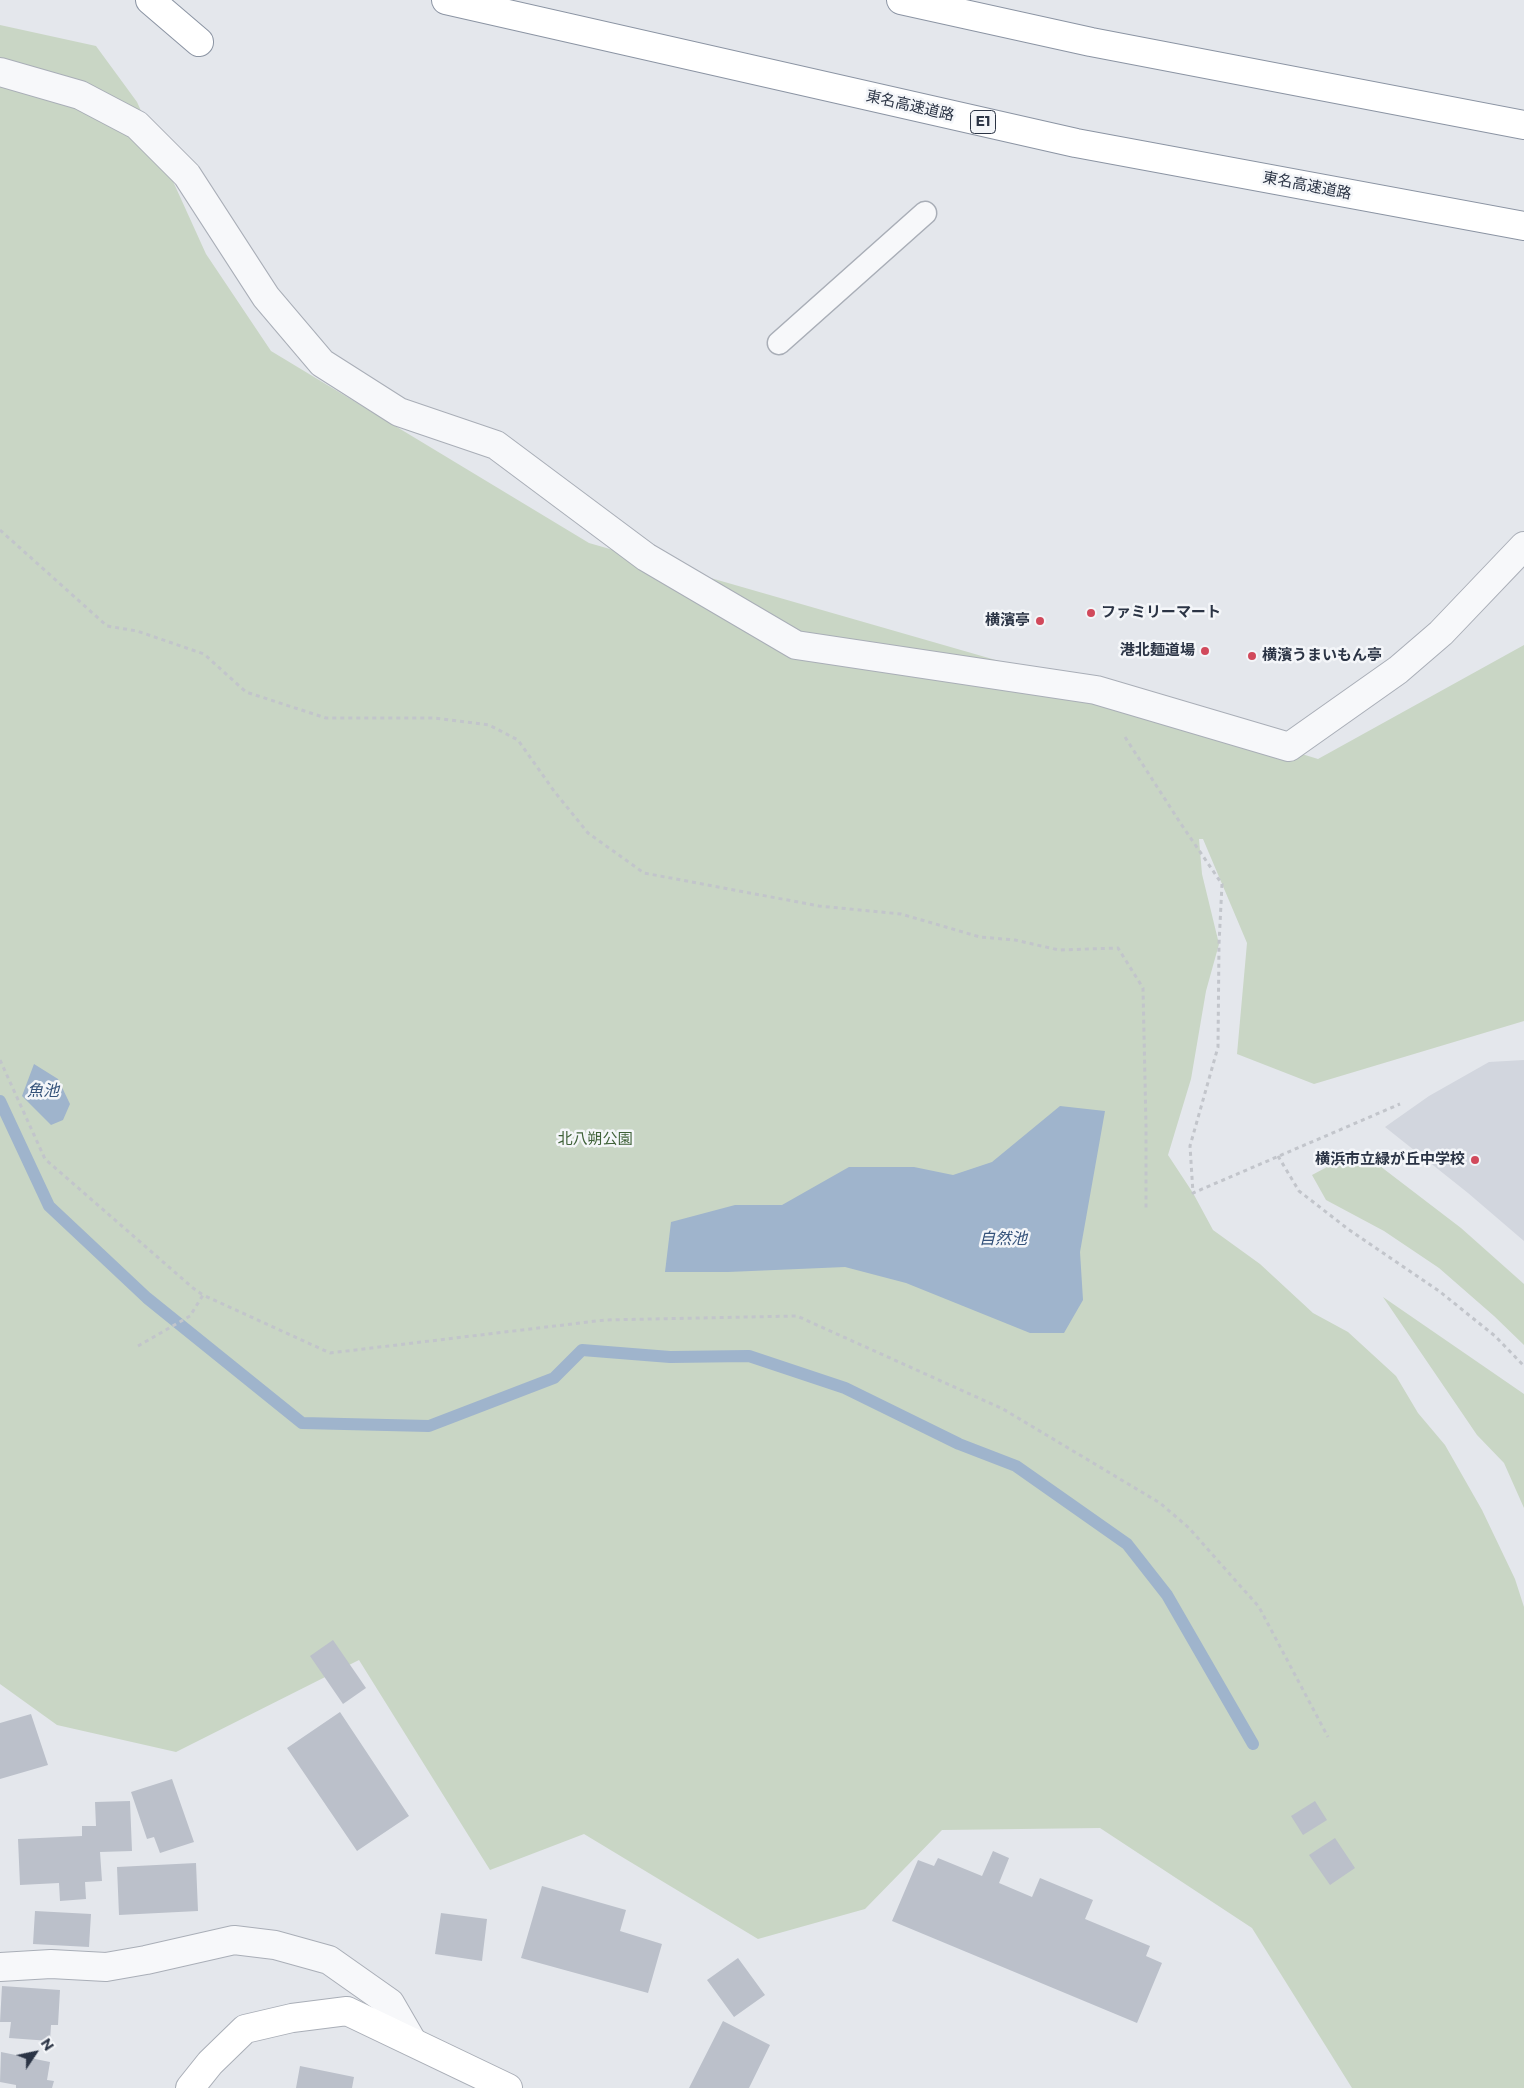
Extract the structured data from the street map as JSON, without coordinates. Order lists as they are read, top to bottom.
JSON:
{
  "streets": {
    "main road": ["東名高速道路", "E1"]
  },
  "water": ["魚池", "自然池"],
  "parks": ["北八朔公園"],
  "places": [
    "ファミリーマート",
    "横濱亭",
    "港北麺道場",
    "横濱うまいもん亭",
    "横浜市立緑が丘中学校"
  ],
  "north": "top right"
}
